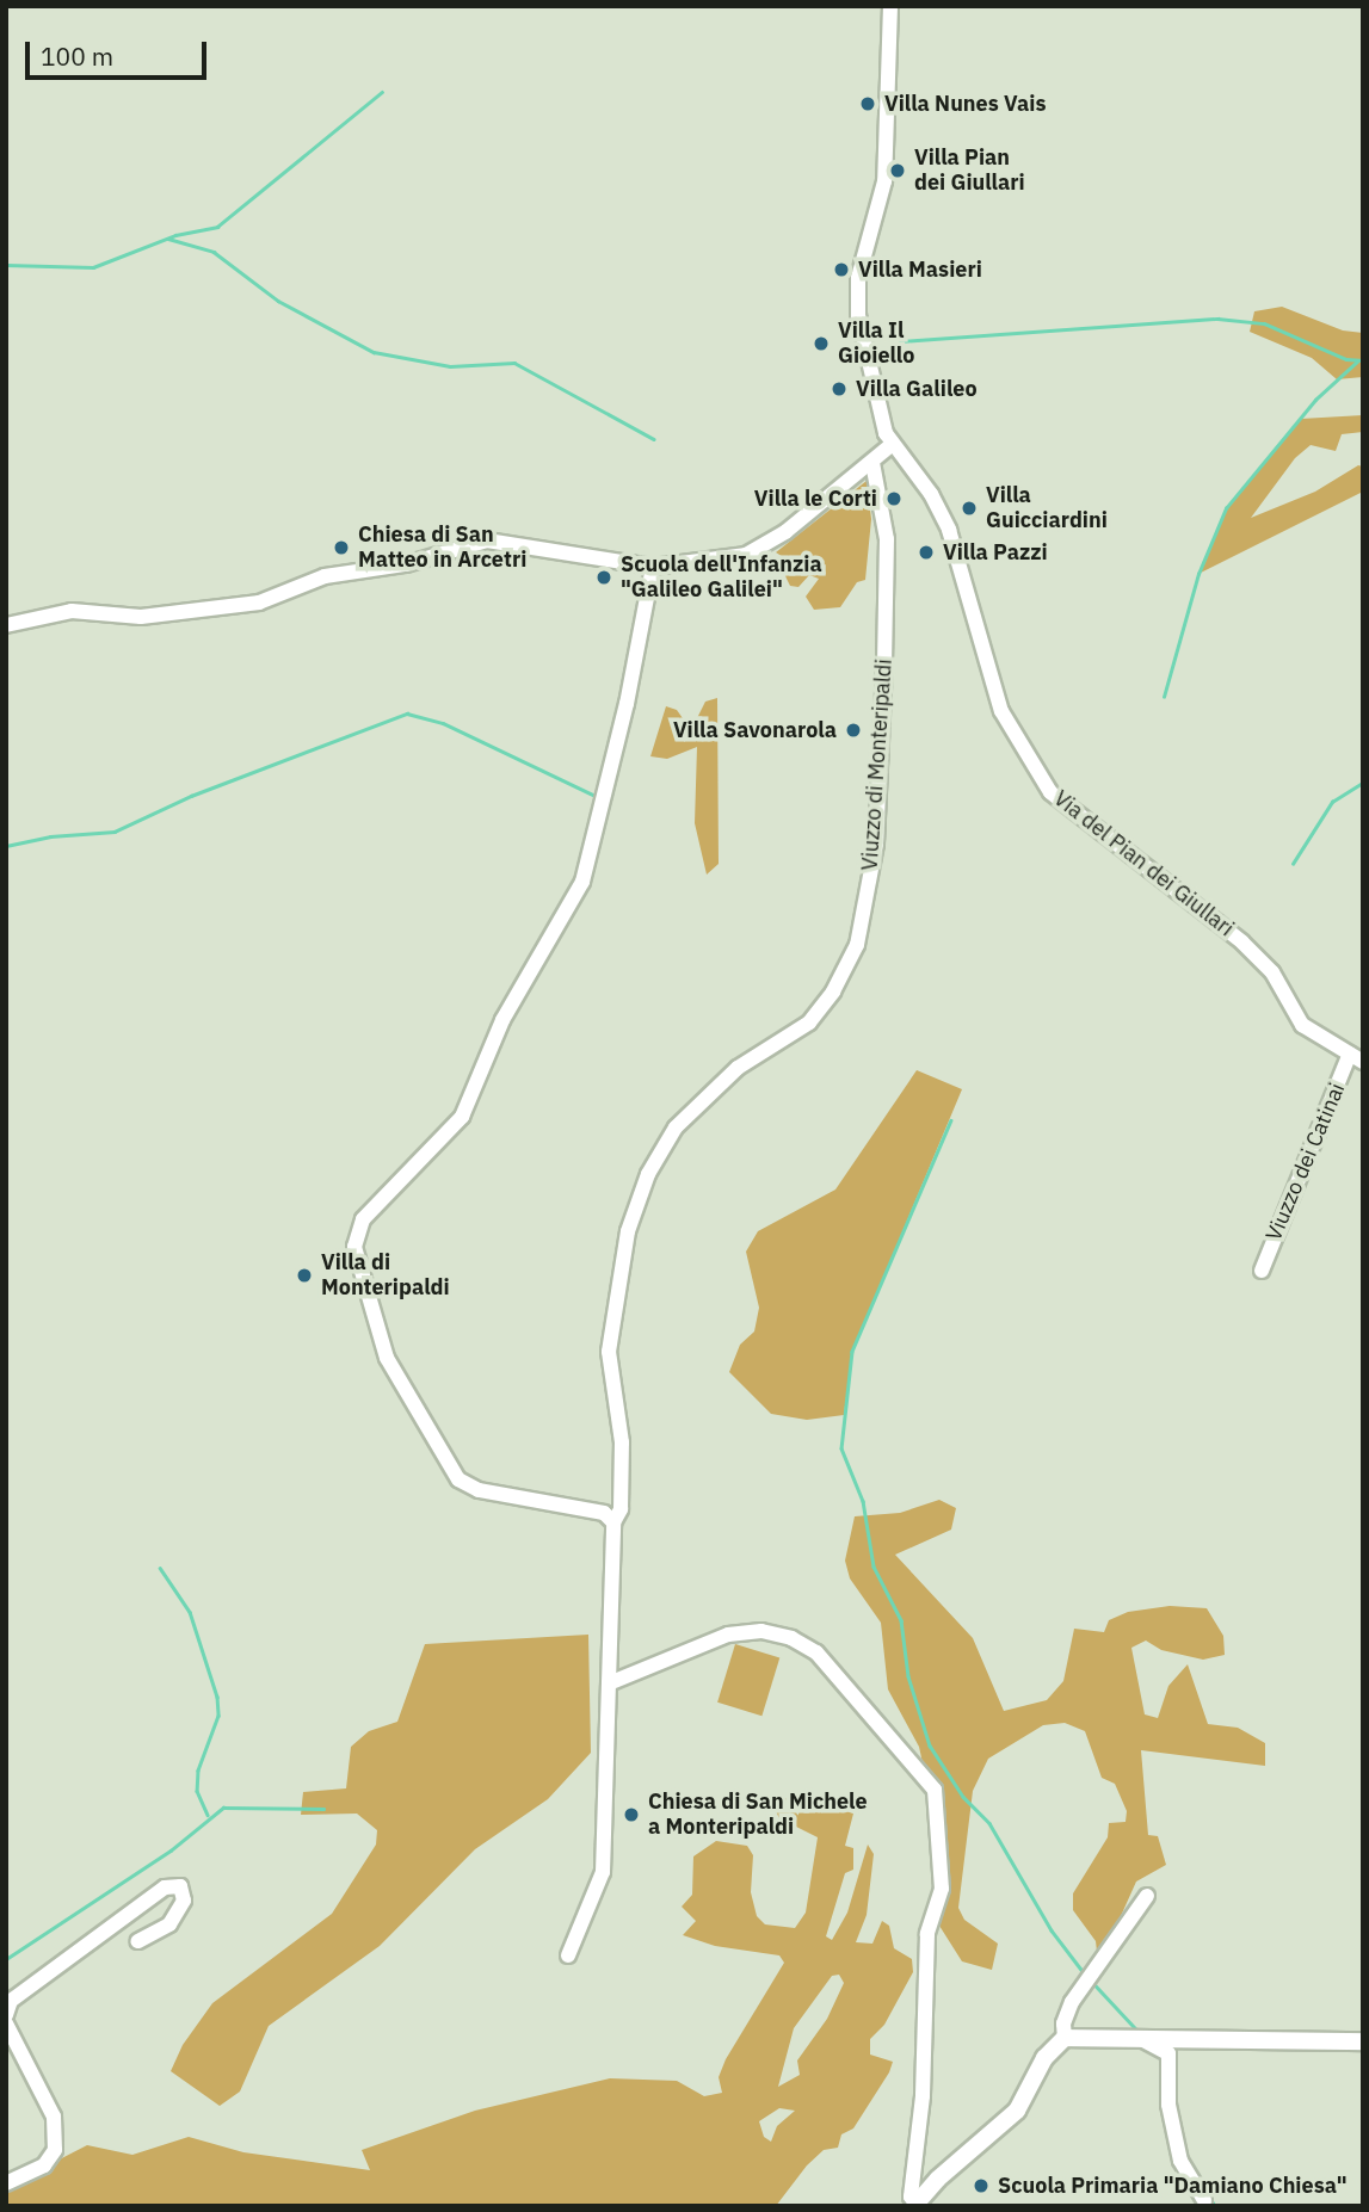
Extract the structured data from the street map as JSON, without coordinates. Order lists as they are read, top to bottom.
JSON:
{
  "streets": {
    "street": ["Viuzzo di Monteripaldi", "Via del Pian dei Giullari", "Viuzzo dei Catinai"]
  },
  "crossings": [
    ["Via del Pian dei Giullari", "Viuzzo dei Catinai"]
  ],
  "places": [
    "Villa Nunes Vais",
    "Villa Pian dei Giullari",
    "Villa Masieri",
    "Villa Il Gioiello",
    "Villa Galileo",
    "Villa le Corti",
    "Villa Guicciardini",
    "Chiesa di San Matteo in Arcetri",
    "Villa Pazzi",
    "Scuola dell'Infanzia \"Galileo Galilei\"",
    "Villa Savonarola",
    "Villa di Monteripaldi",
    "Chiesa di San Michele a Monteripaldi",
    "Scuola Primaria \"Damiano Chiesa\""
  ],
  "scale_bar": "100 m"
}
